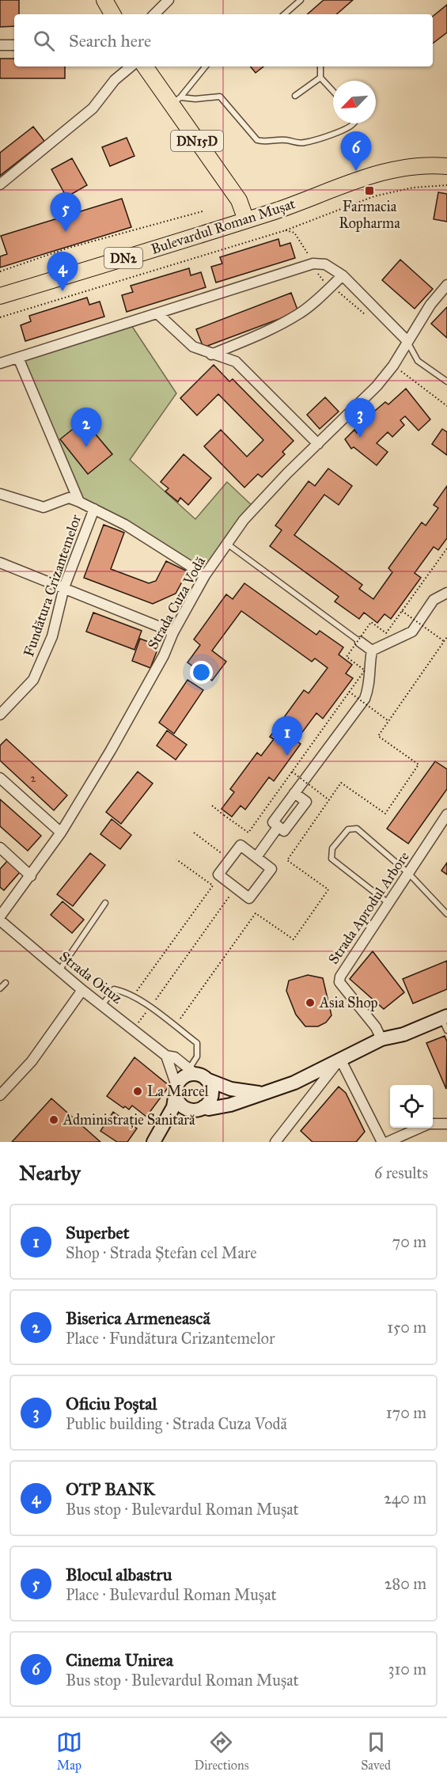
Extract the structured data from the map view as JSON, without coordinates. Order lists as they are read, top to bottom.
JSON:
{
  "streets": {
    "main road": ["DN15D", "Bulevardul Roman Mușat", "DN2"],
    "street": [
      "Fundătura Crizantemelor",
      "Strada Cuza Vodă",
      "Strada Aprodul Arbore",
      "Strada Oituz"
    ]
  },
  "crossings": [
    ["DN15D", "Bulevardul Roman Mușat"]
  ],
  "places": {
    "transit": ["Farmacia Ropharma"],
    "other": ["Asia Shop", "La Marcel", "Administrație Sanitară"]
  },
  "house_numbers": ["2"],
  "north": "bottom left",
  "page": {
    "search": "Search here",
    "pins": [
      "6",
      "5",
      "4",
      "3",
      "2",
      "1"
    ],
    "heading": ["Nearby", "6 results"],
    "list": [
      {
        "mark": "1",
        "name": "Superbet",
        "note": "Shop · Strada Ștefan cel Mare",
        "value": "70 m"
      },
      {
        "mark": "2",
        "name": "Biserica Armenească",
        "note": "Place · Fundătura Crizantemelor",
        "value": "150 m"
      },
      {
        "mark": "3",
        "name": "Oficiu Poștal",
        "note": "Public building · Strada Cuza Vodă",
        "value": "170 m"
      },
      {
        "mark": "4",
        "name": "OTP BANK",
        "note": "Bus stop · Bulevardul Roman Mușat",
        "value": "240 m"
      },
      {
        "mark": "5",
        "name": "Blocul albastru",
        "note": "Place · Bulevardul Roman Mușat",
        "value": "280 m"
      },
      {
        "mark": "6",
        "name": "Cinema Unirea",
        "note": "Bus stop · Bulevardul Roman Mușat",
        "value": "310 m"
      }
    ],
    "nav": ["Map", "Directions", "Saved"]
  }
}
